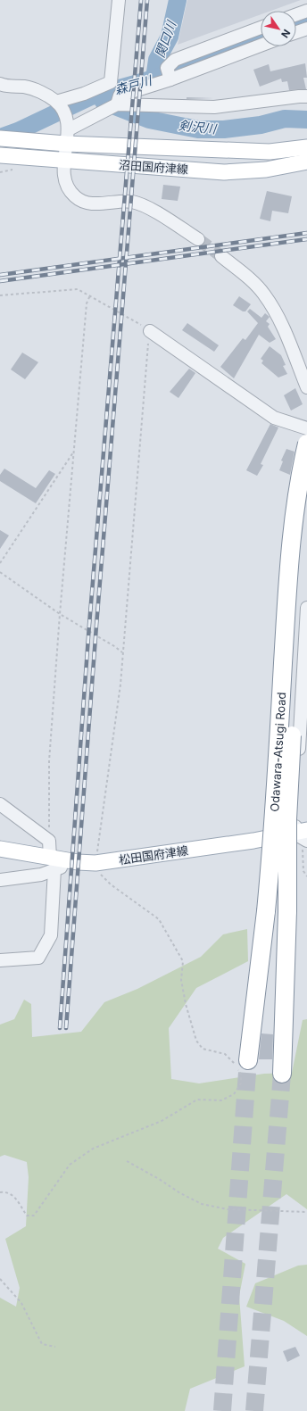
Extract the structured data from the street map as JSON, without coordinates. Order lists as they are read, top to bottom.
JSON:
{
  "streets": {
    "highway": ["Odawara-Atsugi Road"],
    "main road": ["沼田国府津線", "松田国府津線"]
  },
  "water": ["関口川", "森戸川", "剣沢川"],
  "north": "bottom right"
}
